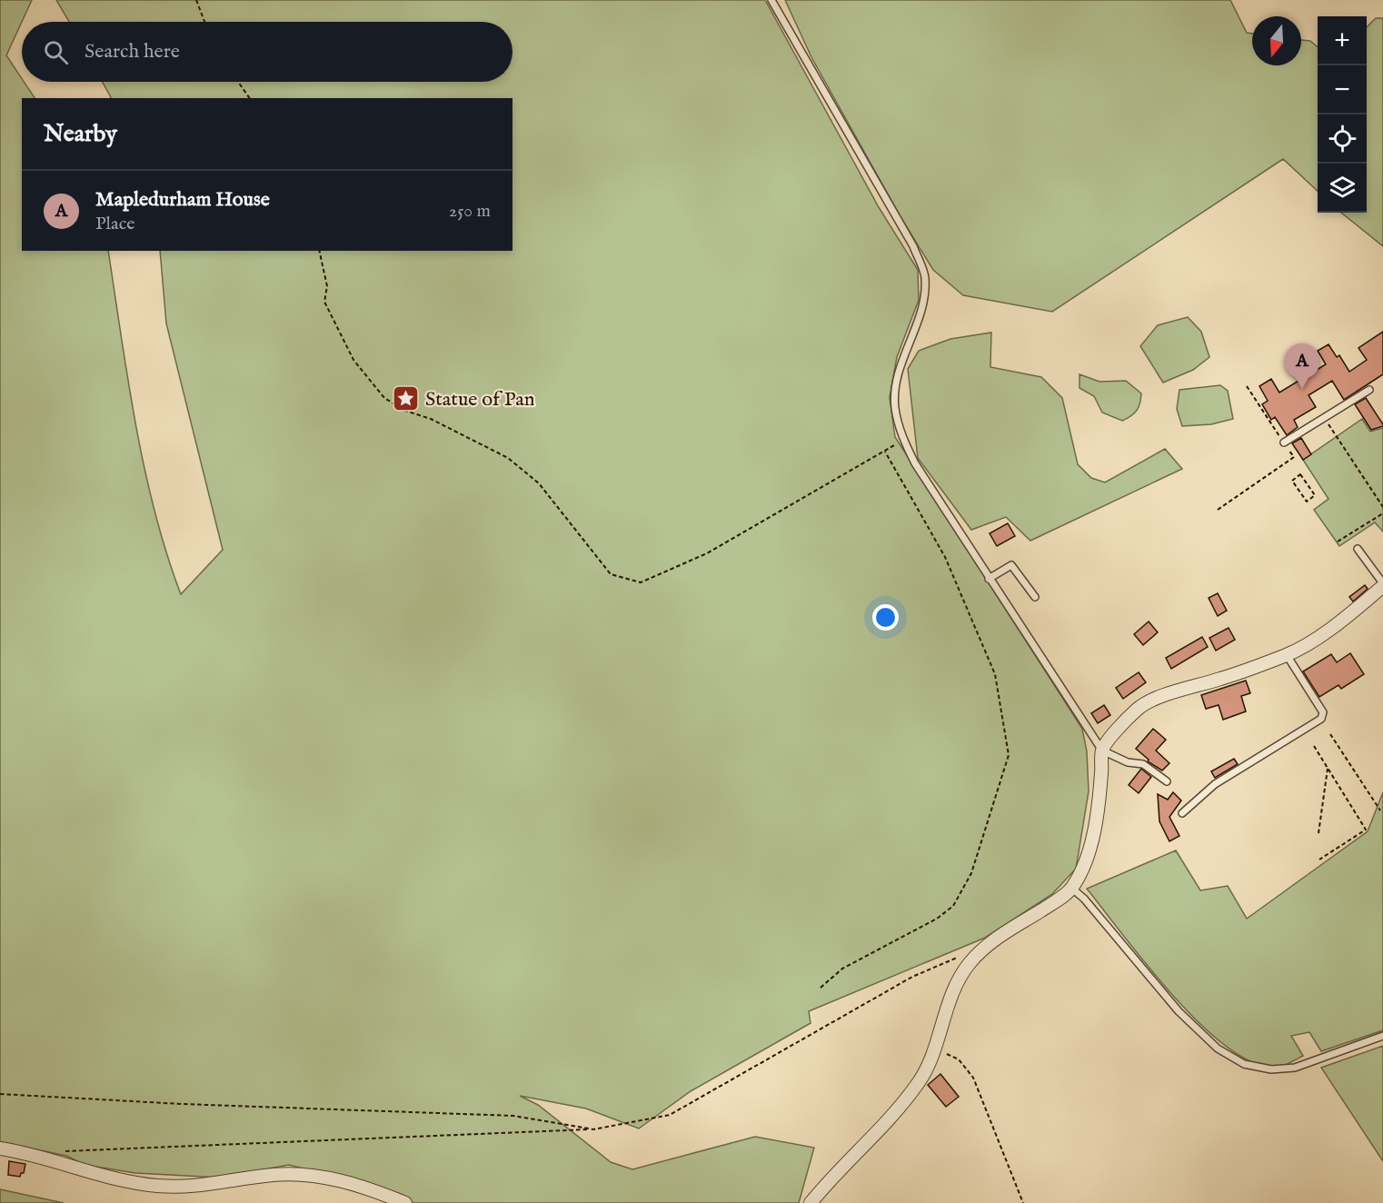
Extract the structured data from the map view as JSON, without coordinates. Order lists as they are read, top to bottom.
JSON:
{
  "places": {
    "place": ["Statue of Pan"]
  },
  "north": "bottom",
  "page": {
    "map_buttons": ["+", "−"],
    "search": "Search here",
    "heading": "Nearby",
    "list": [
      {
        "mark": "A",
        "name": "Mapledurham House",
        "note": "Place",
        "value": "250 m"
      }
    ],
    "pins": "A"
  }
}
